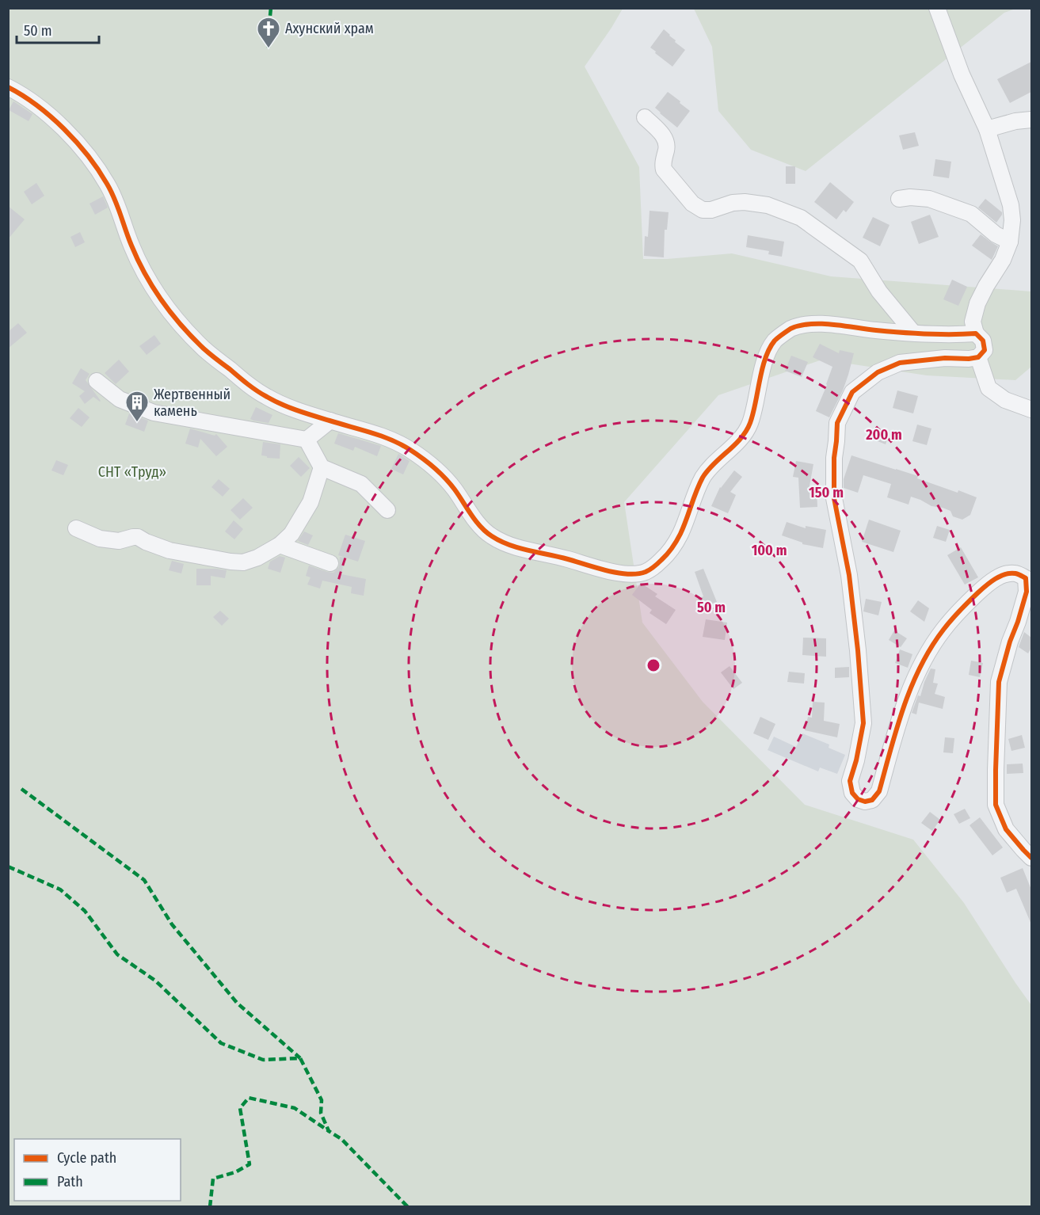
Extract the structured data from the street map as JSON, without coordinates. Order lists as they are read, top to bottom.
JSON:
{
  "parks": ["СНТ «Труд»"],
  "places": {
    "church": ["Ахунский храм"],
    "building": ["Жертвенный камень"]
  },
  "legend": ["Cycle path", "Path"],
  "scale_bar": "50 m",
  "rings": [
    "200 m",
    "150 m",
    "100 m",
    "50 m"
  ]
}
